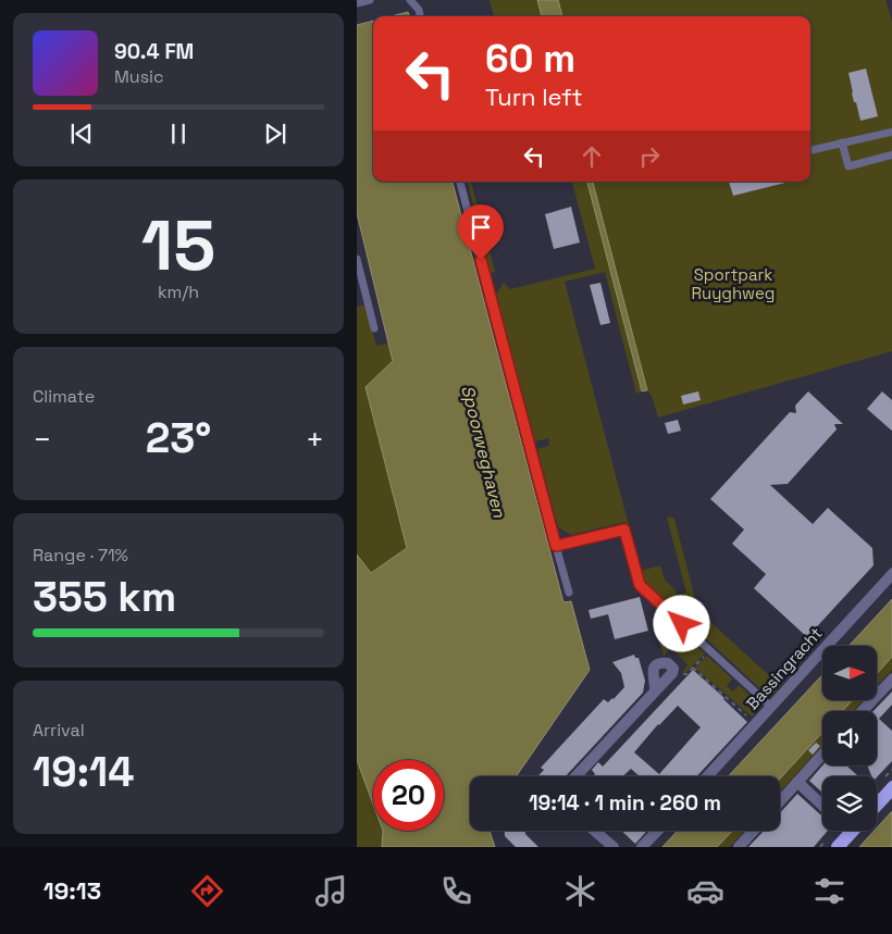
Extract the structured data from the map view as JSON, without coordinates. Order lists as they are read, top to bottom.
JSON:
{
  "streets": {
    "street": ["Bassingracht"]
  },
  "water": ["Spoorweghaven"],
  "parks": ["Sportpark Ruyghweg"],
  "north": "right",
  "page": {
    "turn": ["60 m", "Turn left"],
    "song": ["90.4 FM", "Music"],
    "tile": [
      ["15", "km/h"],
      "Climate",
      ["Range · 71%", "355 km"],
      ["Arrival", "19:14"]
    ],
    "heat": ["−", "23°", "+"],
    "limit": "20",
    "trip": "19:14 · 1 min · 260 m",
    "tabs": "19:13"
  }
}
